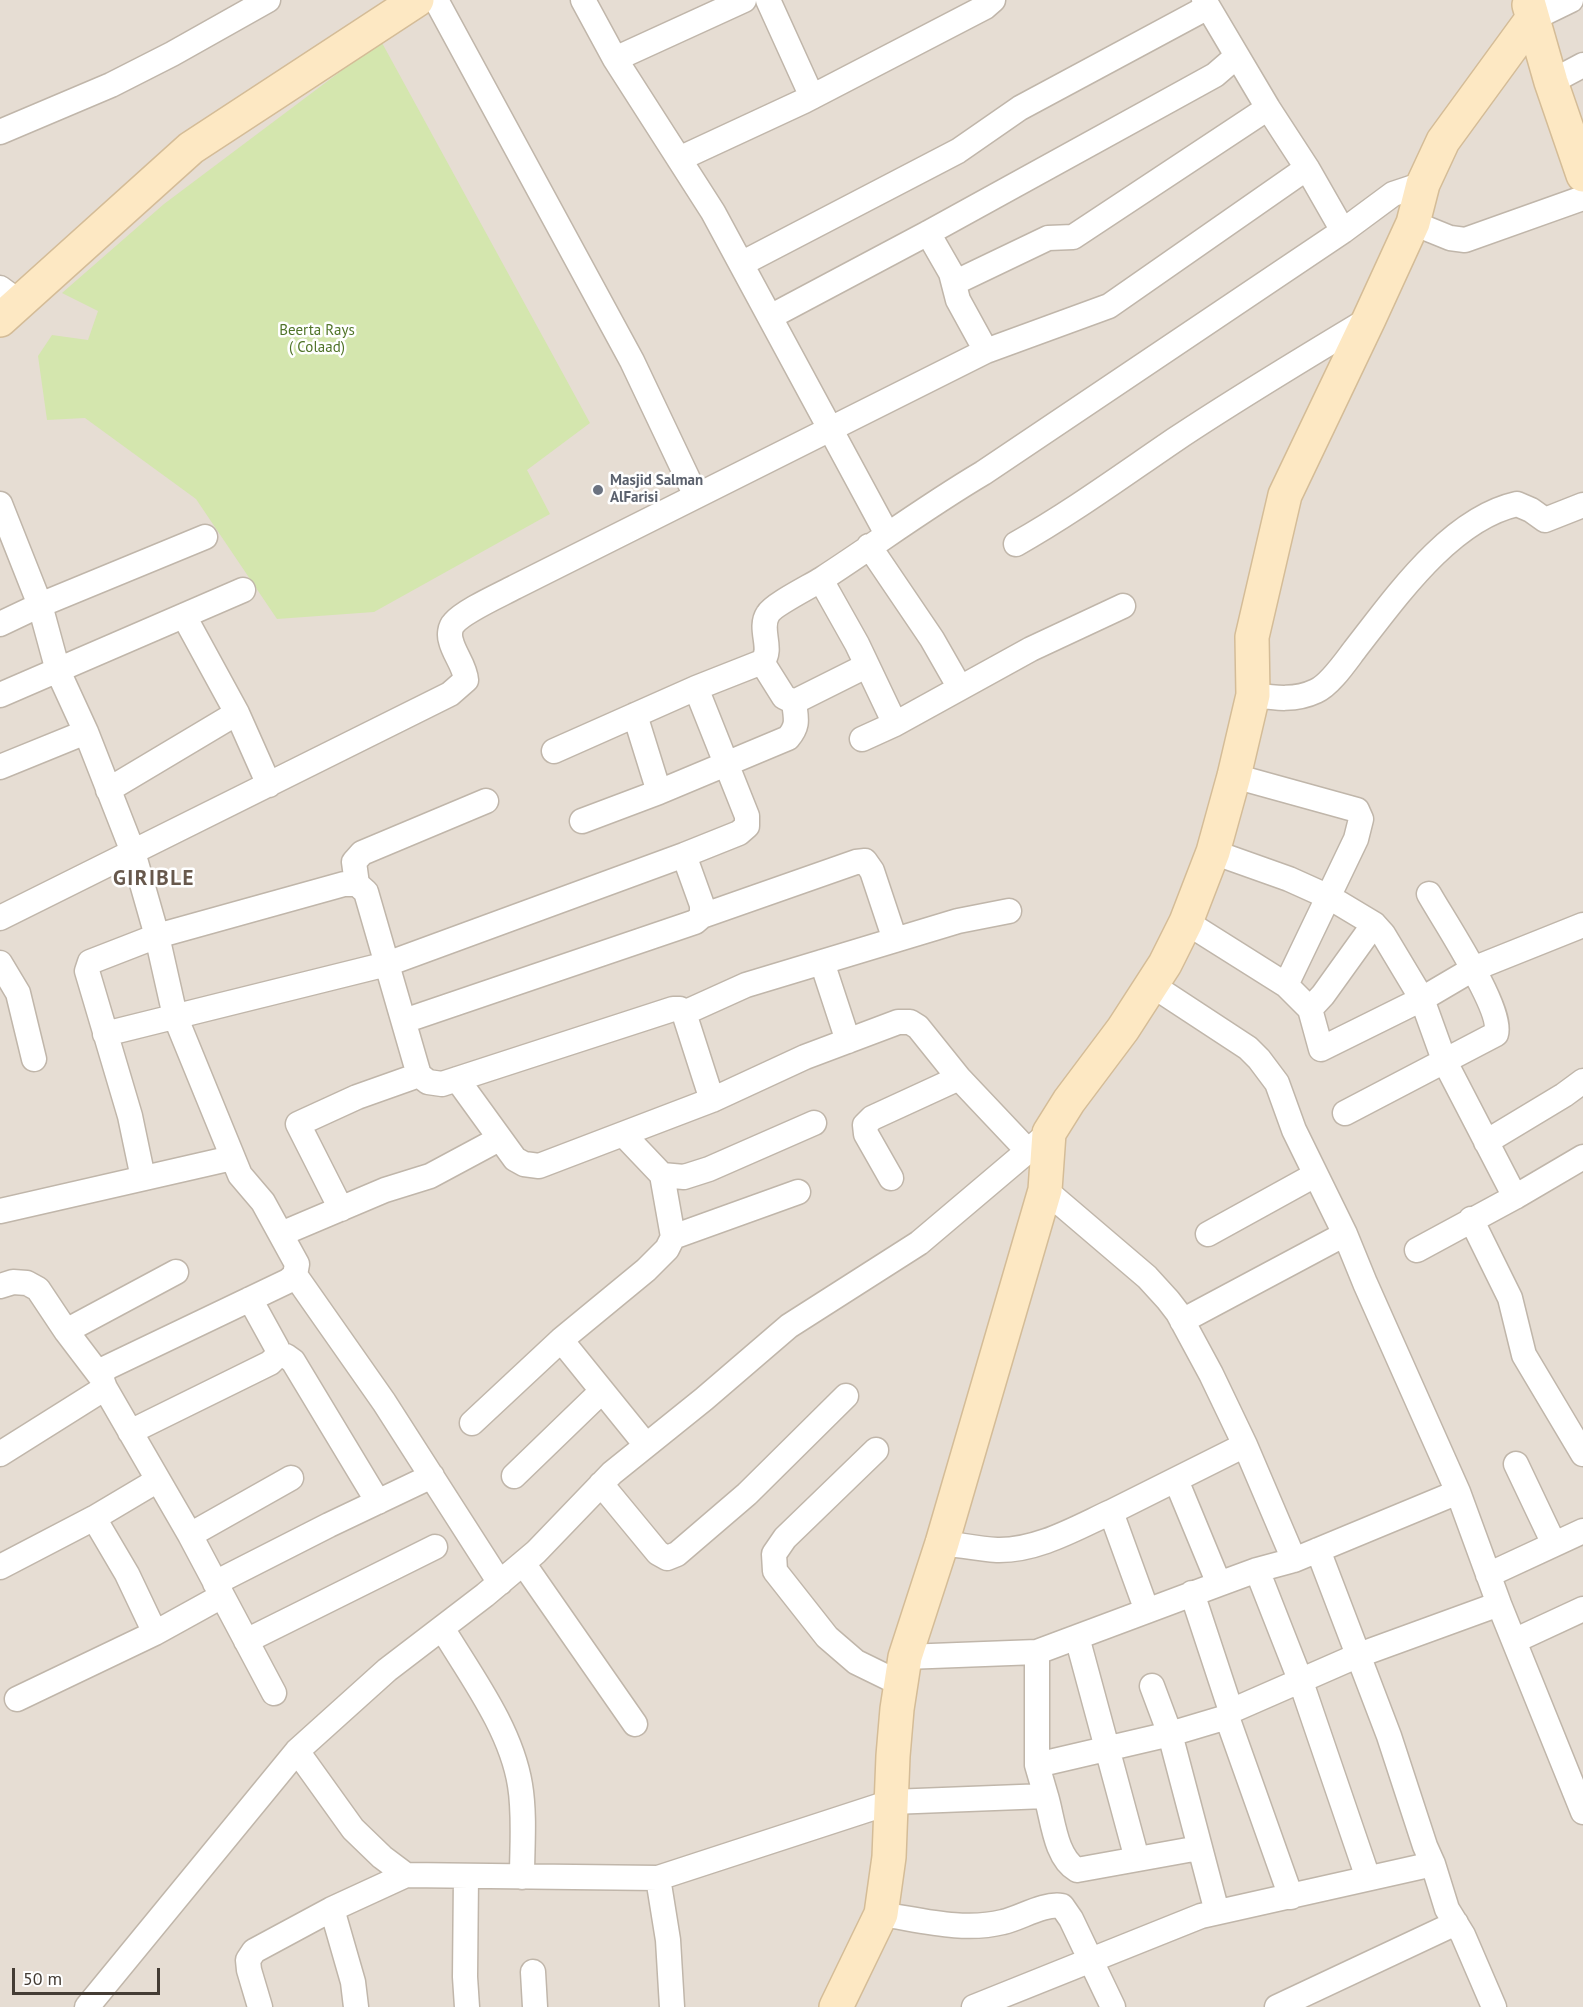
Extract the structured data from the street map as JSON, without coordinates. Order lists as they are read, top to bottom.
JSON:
{
  "districts": ["GIRIBLE"],
  "parks": ["Beerta Rays ( Colaad)"],
  "places": ["Masjid Salman AlFarisi"],
  "scale_bar": "50 m"
}
